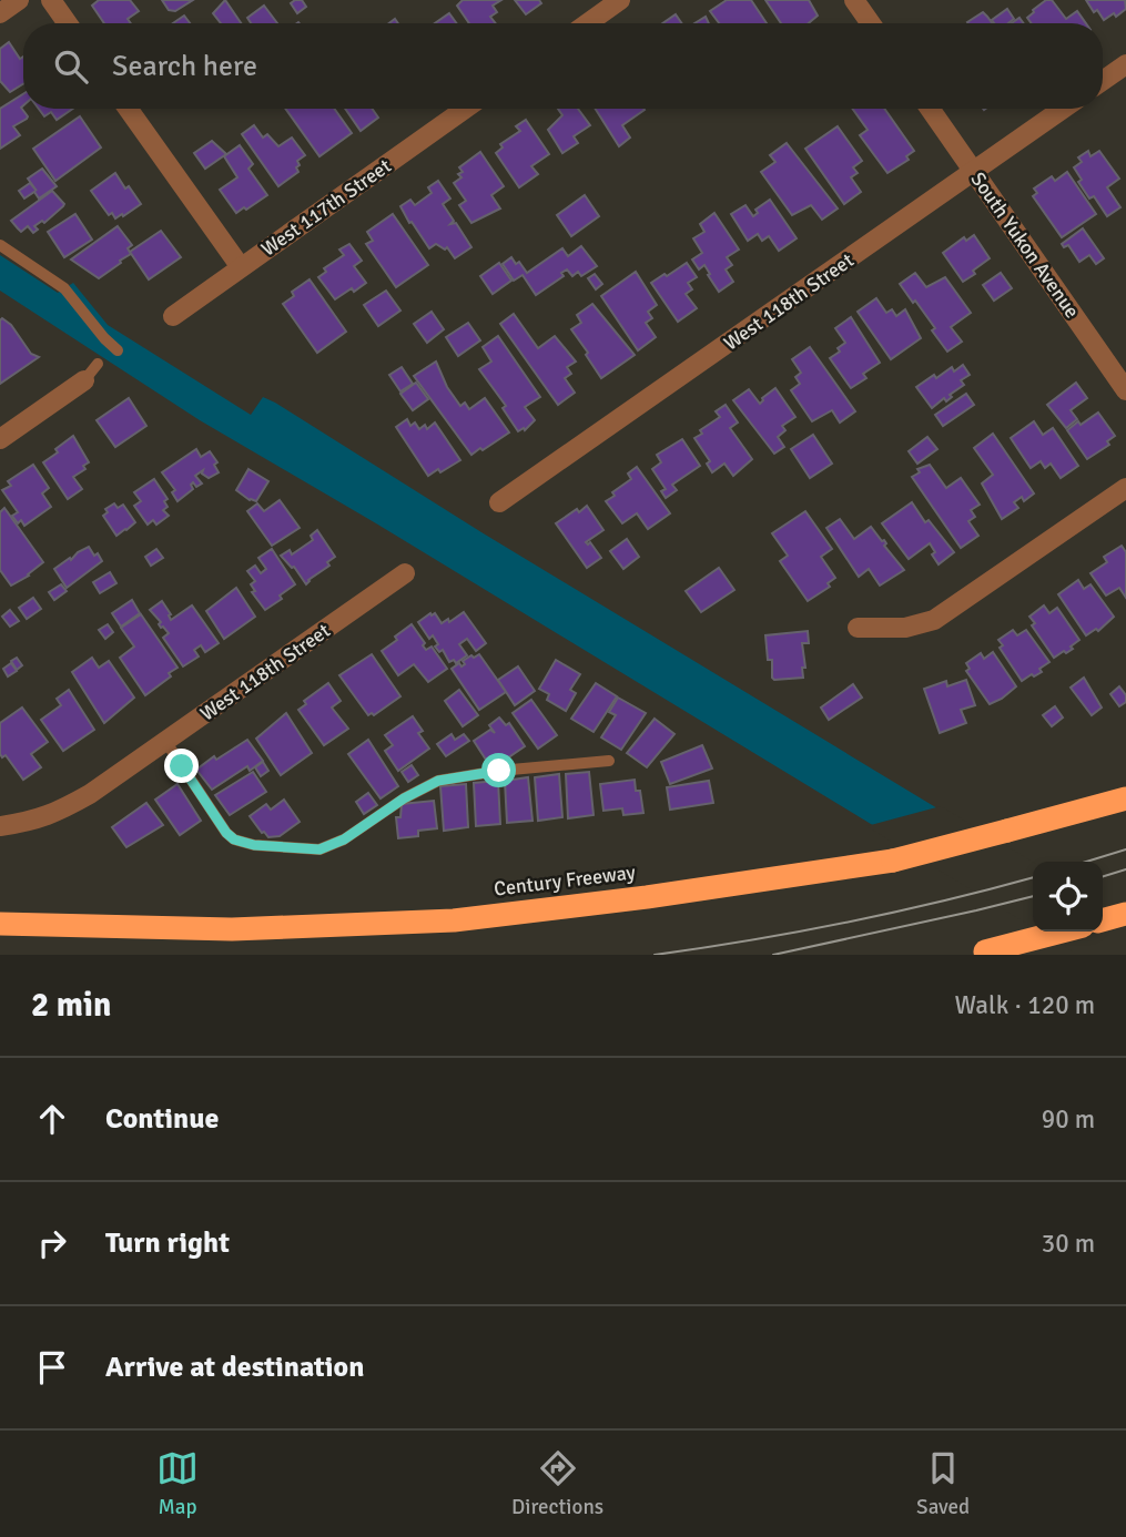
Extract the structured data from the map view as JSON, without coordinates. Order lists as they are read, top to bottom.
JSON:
{
  "streets": {
    "highway": ["Century Freeway"],
    "street": ["West 117th Street", "South Yukon Avenue", "West 118th Street"]
  },
  "crossings": [
    ["South Yukon Avenue", "West 118th Street"]
  ],
  "page": {
    "search": "Search here",
    "heading": ["2 min", "Walk · 120 m"],
    "list": [
      ["Continue", "90 m"],
      ["Turn right", "30 m"],
      "Arrive at destination"
    ],
    "nav": ["Map", "Directions", "Saved"]
  }
}
